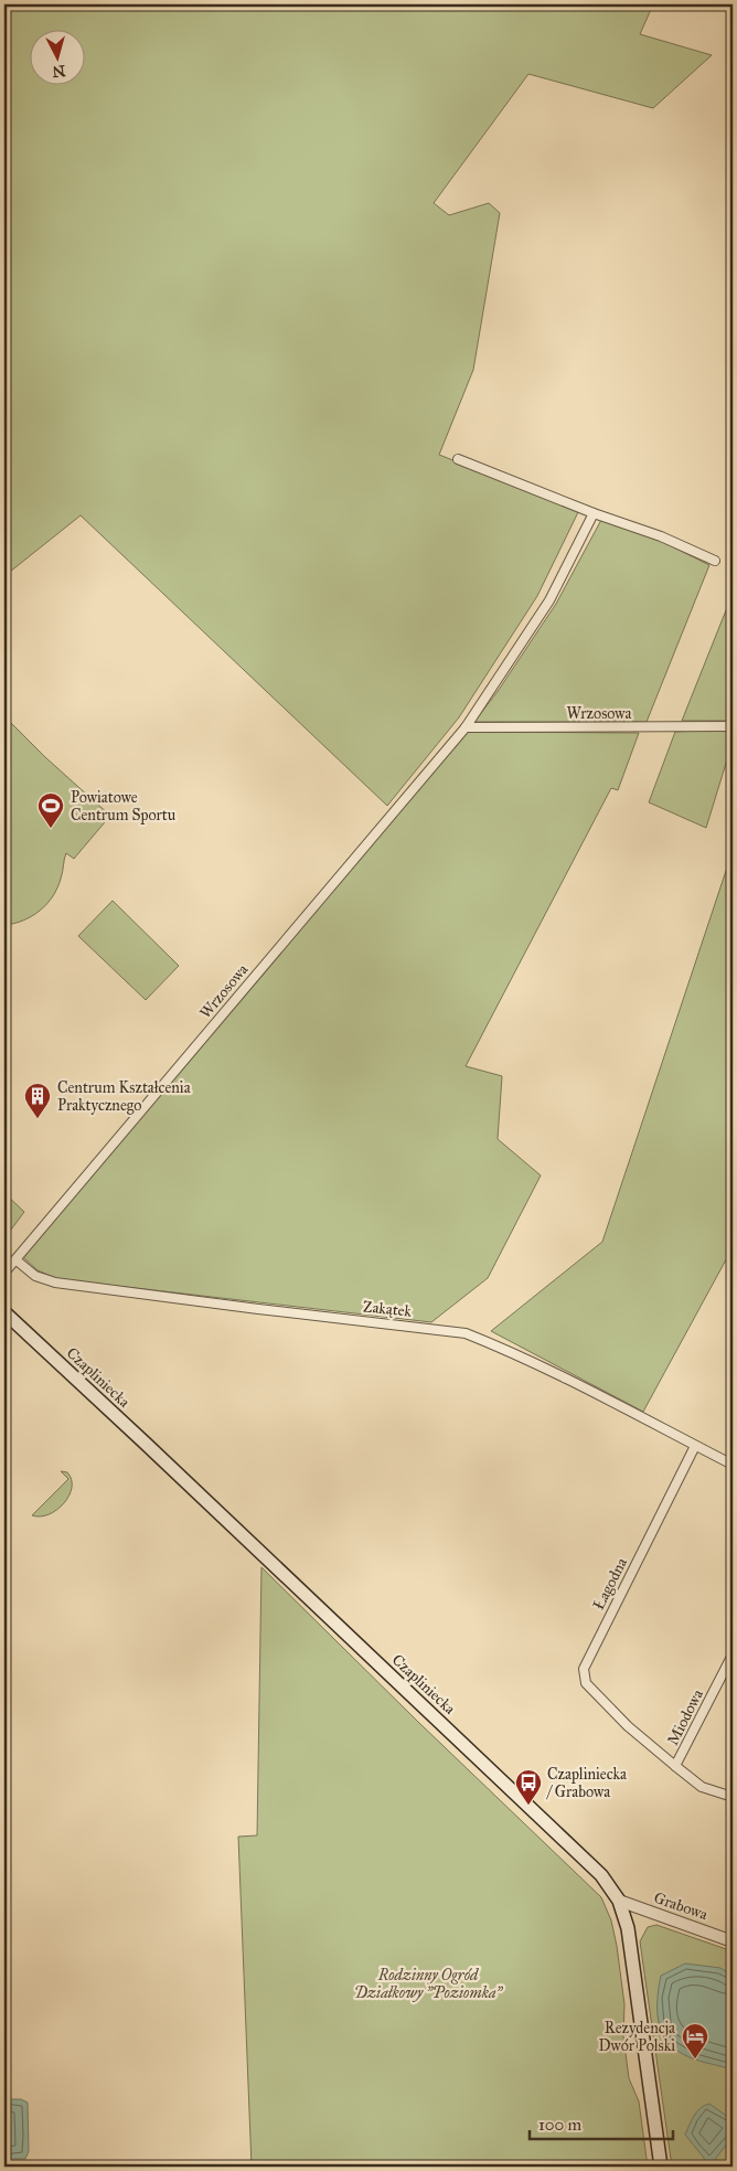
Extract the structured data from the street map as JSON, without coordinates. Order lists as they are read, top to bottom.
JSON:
{
  "streets": {
    "main road": ["Czapliniecka"],
    "street": [
      "Wrzosowa",
      "Zakątek",
      "Łagodna",
      "Miodowa",
      "Grabowa"
    ]
  },
  "crossings": [
    ["Wrzosowa", "Zakątek"],
    ["Zakątek", "Łagodna"],
    ["Czapliniecka", "Grabowa"],
    ["Łagodna", "Miodowa"]
  ],
  "parks": ["Rodzinny Ogród Działkowy \"Poziomka\""],
  "places": {
    "sports": ["Powiatowe Centrum Sportu"],
    "building": ["Centrum Kształcenia Praktycznego"],
    "bus stop": ["Czapliniecka / Grabowa"],
    "hotel": ["Rezydencja Dwór Polski"]
  },
  "scale_bar": "100 m",
  "north": "bottom"
}
